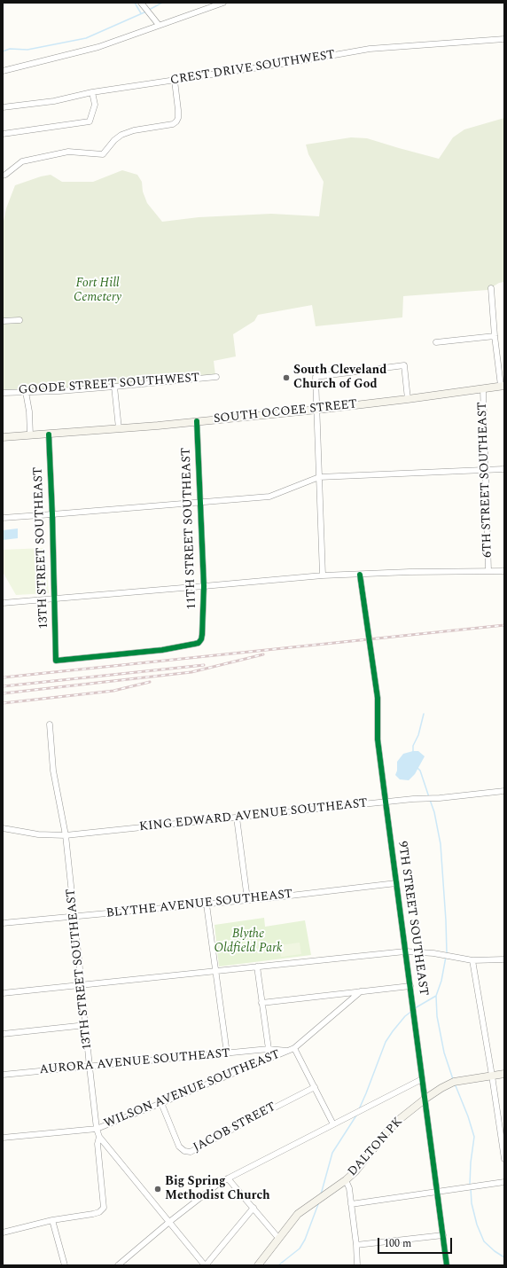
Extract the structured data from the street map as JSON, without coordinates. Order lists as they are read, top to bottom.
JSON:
{
  "streets": {
    "street": [
      "CREST DRIVE SOUTHWEST",
      "GOODE STREET SOUTHWEST",
      "SOUTH OCOEE STREET",
      "6TH STREET SOUTHEAST",
      "11TH STREET SOUTHEAST",
      "13TH STREET SOUTHEAST",
      "KING EDWARD AVENUE SOUTHEAST",
      "BLYTHE AVENUE SOUTHEAST",
      "9TH STREET SOUTHEAST",
      "AURORA AVENUE SOUTHEAST",
      "WILSON AVENUE SOUTHEAST",
      "JACOB STREET",
      "DALTON PK"
    ]
  },
  "crossings": [
    ["SOUTH OCOEE STREET", "6TH STREET SOUTHEAST"],
    ["SOUTH OCOEE STREET", "11TH STREET SOUTHEAST"],
    ["SOUTH OCOEE STREET", "13TH STREET SOUTHEAST"],
    ["11TH STREET SOUTHEAST", "13TH STREET SOUTHEAST"],
    ["13TH STREET SOUTHEAST", "KING EDWARD AVENUE SOUTHEAST"],
    ["13TH STREET SOUTHEAST", "BLYTHE AVENUE SOUTHEAST"],
    ["13TH STREET SOUTHEAST", "AURORA AVENUE SOUTHEAST"],
    ["13TH STREET SOUTHEAST", "WILSON AVENUE SOUTHEAST"],
    ["KING EDWARD AVENUE SOUTHEAST", "9TH STREET SOUTHEAST"],
    ["BLYTHE AVENUE SOUTHEAST", "9TH STREET SOUTHEAST"],
    ["9TH STREET SOUTHEAST", "DALTON PK"],
    ["AURORA AVENUE SOUTHEAST", "WILSON AVENUE SOUTHEAST"],
    ["WILSON AVENUE SOUTHEAST", "JACOB STREET"]
  ],
  "parks": ["Fort Hill Cemetery", "Blythe Oldfield Park"],
  "places": ["South Cleveland Church of God", "Big Spring Methodist Church"],
  "scale_bar": "100 m"
}
